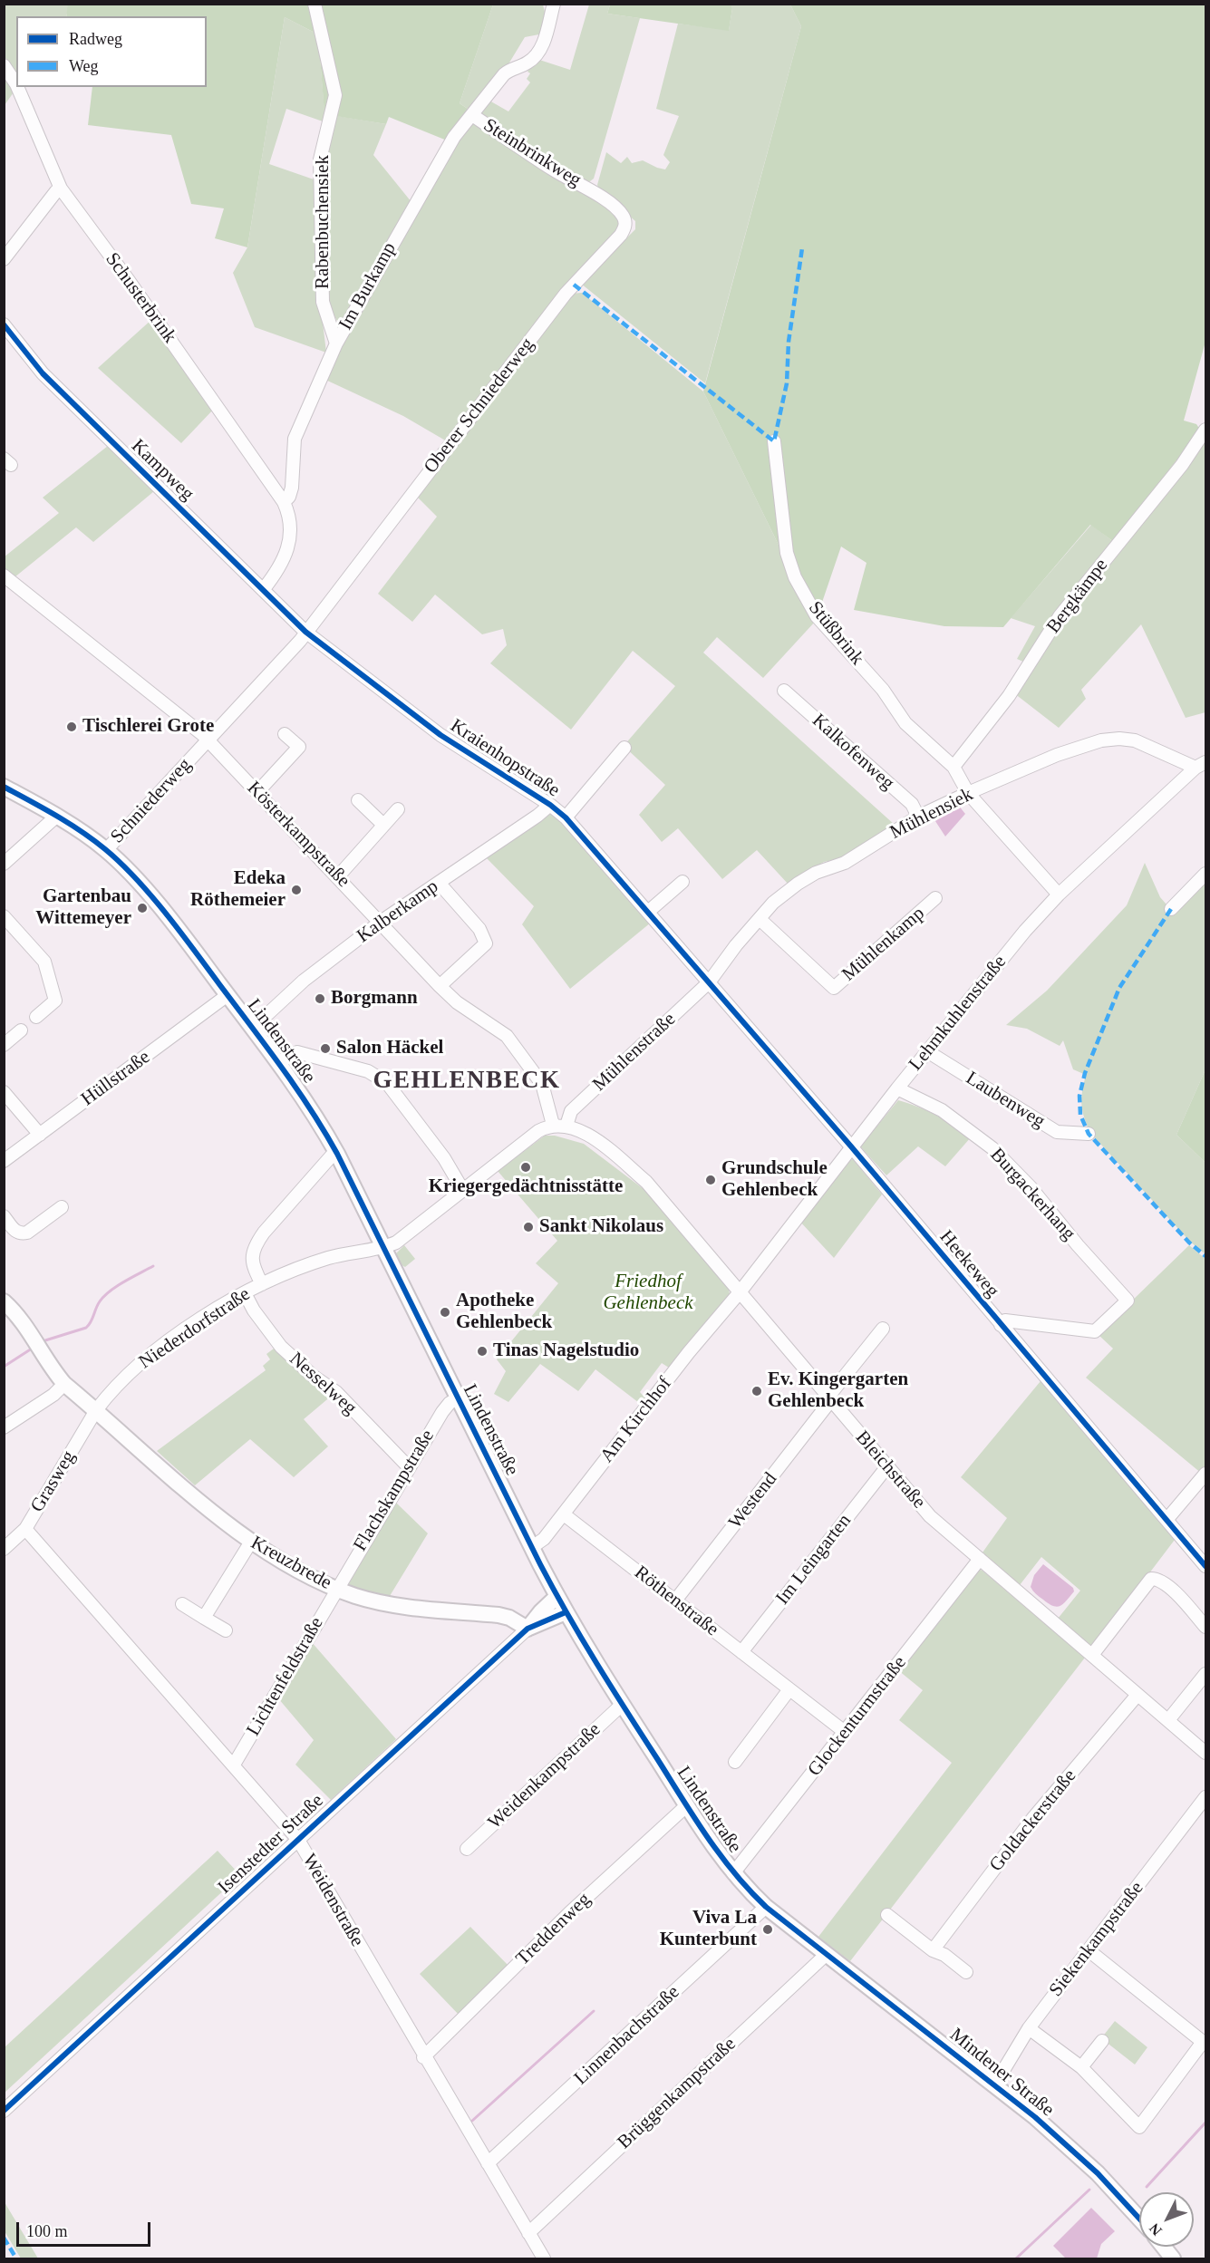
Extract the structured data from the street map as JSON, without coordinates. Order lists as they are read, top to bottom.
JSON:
{
  "streets": {
    "main road": [
      "Lindenstraße",
      "Kreuzbrede",
      "Isenstedter Straße",
      "Mindener Straße"
    ],
    "street": [
      "Steinbrinkweg",
      "Rabenbuchensiek",
      "Im Burkamp",
      "Schusterbrink",
      "Oberer Schniederweg",
      "Kampweg",
      "Bergkämpe",
      "Stüßbrink",
      "Kalkofenweg",
      "Kraienhopstraße",
      "Schniederweg",
      "Mühlensiek",
      "Kösterkampstraße",
      "Kalberkamp",
      "Mühlenkamp",
      "Lehmkuhlenstraße",
      "Mühlenstraße",
      "Hüllstraße",
      "Laubenweg",
      "Burgackerhang",
      "Heekeweg",
      "Niederdorfstraße",
      "Nesselweg",
      "Am Kirchhof",
      "Bleichstraße",
      "Grasweg",
      "Flachskampstraße",
      "Westend",
      "Im Leingarten",
      "Röthenstraße",
      "Lichtenfeldstraße",
      "Glockenturmstraße",
      "Weidenkampstraße",
      "Goldackerstraße",
      "Weidenstraße",
      "Treddenweg",
      "Siekenkampstraße",
      "Linnenbachstraße",
      "Brüggenkampstraße"
    ]
  },
  "crossings": [
    ["Steinbrinkweg", "Im Burkamp"],
    ["Steinbrinkweg", "Oberer Schniederweg"],
    ["Rabenbuchensiek", "Im Burkamp"],
    ["Im Burkamp", "Schusterbrink"],
    ["Oberer Schniederweg", "Kampweg"],
    ["Oberer Schniederweg", "Kraienhopstraße"],
    ["Oberer Schniederweg", "Schniederweg"],
    ["Kampweg", "Kraienhopstraße"],
    ["Kampweg", "Schniederweg"],
    ["Bergkämpe", "Stüßbrink"],
    ["Stüßbrink", "Mühlensiek"],
    ["Stüßbrink", "Lehmkuhlenstraße"],
    ["Kalkofenweg", "Mühlensiek"],
    ["Kraienhopstraße", "Schniederweg"],
    ["Kraienhopstraße", "Mühlensiek"],
    ["Kraienhopstraße", "Kalberkamp"],
    ["Kraienhopstraße", "Mühlenstraße"],
    ["Kraienhopstraße", "Heekeweg"],
    ["Schniederweg", "Kösterkampstraße"],
    ["Schniederweg", "Lindenstraße"],
    ["Mühlensiek", "Mühlenkamp"],
    ["Mühlensiek", "Lehmkuhlenstraße"],
    ["Mühlensiek", "Mühlenstraße"],
    ["Mühlensiek", "Heekeweg"],
    ["Kösterkampstraße", "Kalberkamp"],
    ["Kösterkampstraße", "Bleichstraße"],
    ["Kalberkamp", "Lindenstraße"],
    ["Lehmkuhlenstraße", "Laubenweg"],
    ["Lehmkuhlenstraße", "Burgackerhang"],
    ["Lehmkuhlenstraße", "Heekeweg"],
    ["Lehmkuhlenstraße", "Am Kirchhof"],
    ["Lehmkuhlenstraße", "Bleichstraße"],
    ["Lindenstraße", "Hüllstraße"],
    ["Lindenstraße", "Niederdorfstraße"],
    ["Lindenstraße", "Am Kirchhof"],
    ["Lindenstraße", "Flachskampstraße"],
    ["Lindenstraße", "Glockenturmstraße"],
    ["Lindenstraße", "Weidenkampstraße"],
    ["Lindenstraße", "Isenstedter Straße"],
    ["Lindenstraße", "Treddenweg"],
    ["Lindenstraße", "Linnenbachstraße"],
    ["Lindenstraße", "Mindener Straße"],
    ["Lindenstraße", "Brüggenkampstraße"],
    ["Mühlenstraße", "Heekeweg"],
    ["Mühlenstraße", "Bleichstraße"],
    ["Burgackerhang", "Heekeweg"],
    ["Niederdorfstraße", "Nesselweg"],
    ["Niederdorfstraße", "Grasweg"],
    ["Niederdorfstraße", "Kreuzbrede"],
    ["Nesselweg", "Flachskampstraße"],
    ["Am Kirchhof", "Bleichstraße"],
    ["Am Kirchhof", "Röthenstraße"],
    ["Bleichstraße", "Westend"],
    ["Bleichstraße", "Im Leingarten"],
    ["Bleichstraße", "Glockenturmstraße"],
    ["Bleichstraße", "Goldackerstraße"],
    ["Grasweg", "Kreuzbrede"],
    ["Grasweg", "Weidenstraße"],
    ["Flachskampstraße", "Kreuzbrede"],
    ["Flachskampstraße", "Lichtenfeldstraße"],
    ["Westend", "Röthenstraße"],
    ["Im Leingarten", "Röthenstraße"],
    ["Kreuzbrede", "Lichtenfeldstraße"],
    ["Kreuzbrede", "Isenstedter Straße"],
    ["Röthenstraße", "Glockenturmstraße"],
    ["Lichtenfeldstraße", "Weidenstraße"],
    ["Isenstedter Straße", "Weidenstraße"],
    ["Weidenstraße", "Treddenweg"],
    ["Weidenstraße", "Linnenbachstraße"],
    ["Weidenstraße", "Brüggenkampstraße"],
    ["Siekenkampstraße", "Mindener Straße"]
  ],
  "districts": ["GEHLENBECK"],
  "parks": ["Friedhof Gehlenbeck"],
  "places": [
    "Tischlerei Grote",
    "Edeka Röthemeier",
    "Gartenbau Wittemeyer",
    "Borgmann",
    "Salon Häckel",
    "Kriegergedächtnisstätte",
    "Grundschule Gehlenbeck",
    "Sankt Nikolaus",
    "Apotheke Gehlenbeck",
    "Tinas Nagelstudio",
    "Ev. Kingergarten Gehlenbeck",
    "Viva La Kunterbunt"
  ],
  "legend": ["Radweg", "Weg"],
  "scale_bar": "100 m",
  "north": "bottom left"
}
